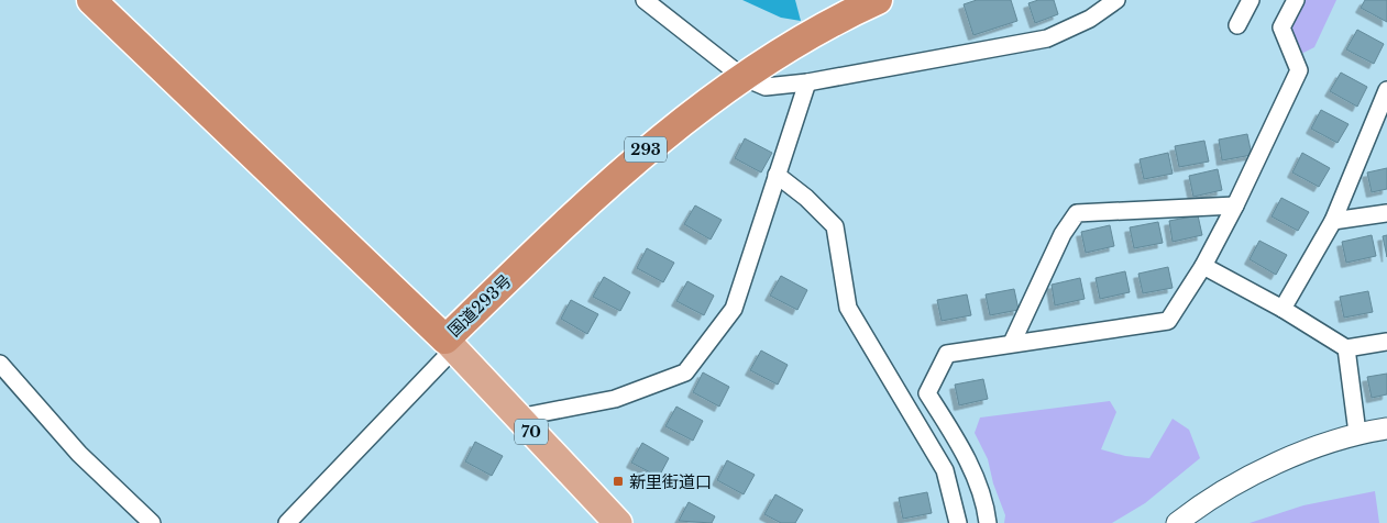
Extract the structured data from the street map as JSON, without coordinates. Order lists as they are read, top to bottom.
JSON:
{
  "streets": {
    "highway": ["293", "国道293号"],
    "main road": ["70"]
  },
  "crossings": [
    ["国道293号", "70"]
  ],
  "places": {
    "transit": ["新里街道口"]
  }
}
